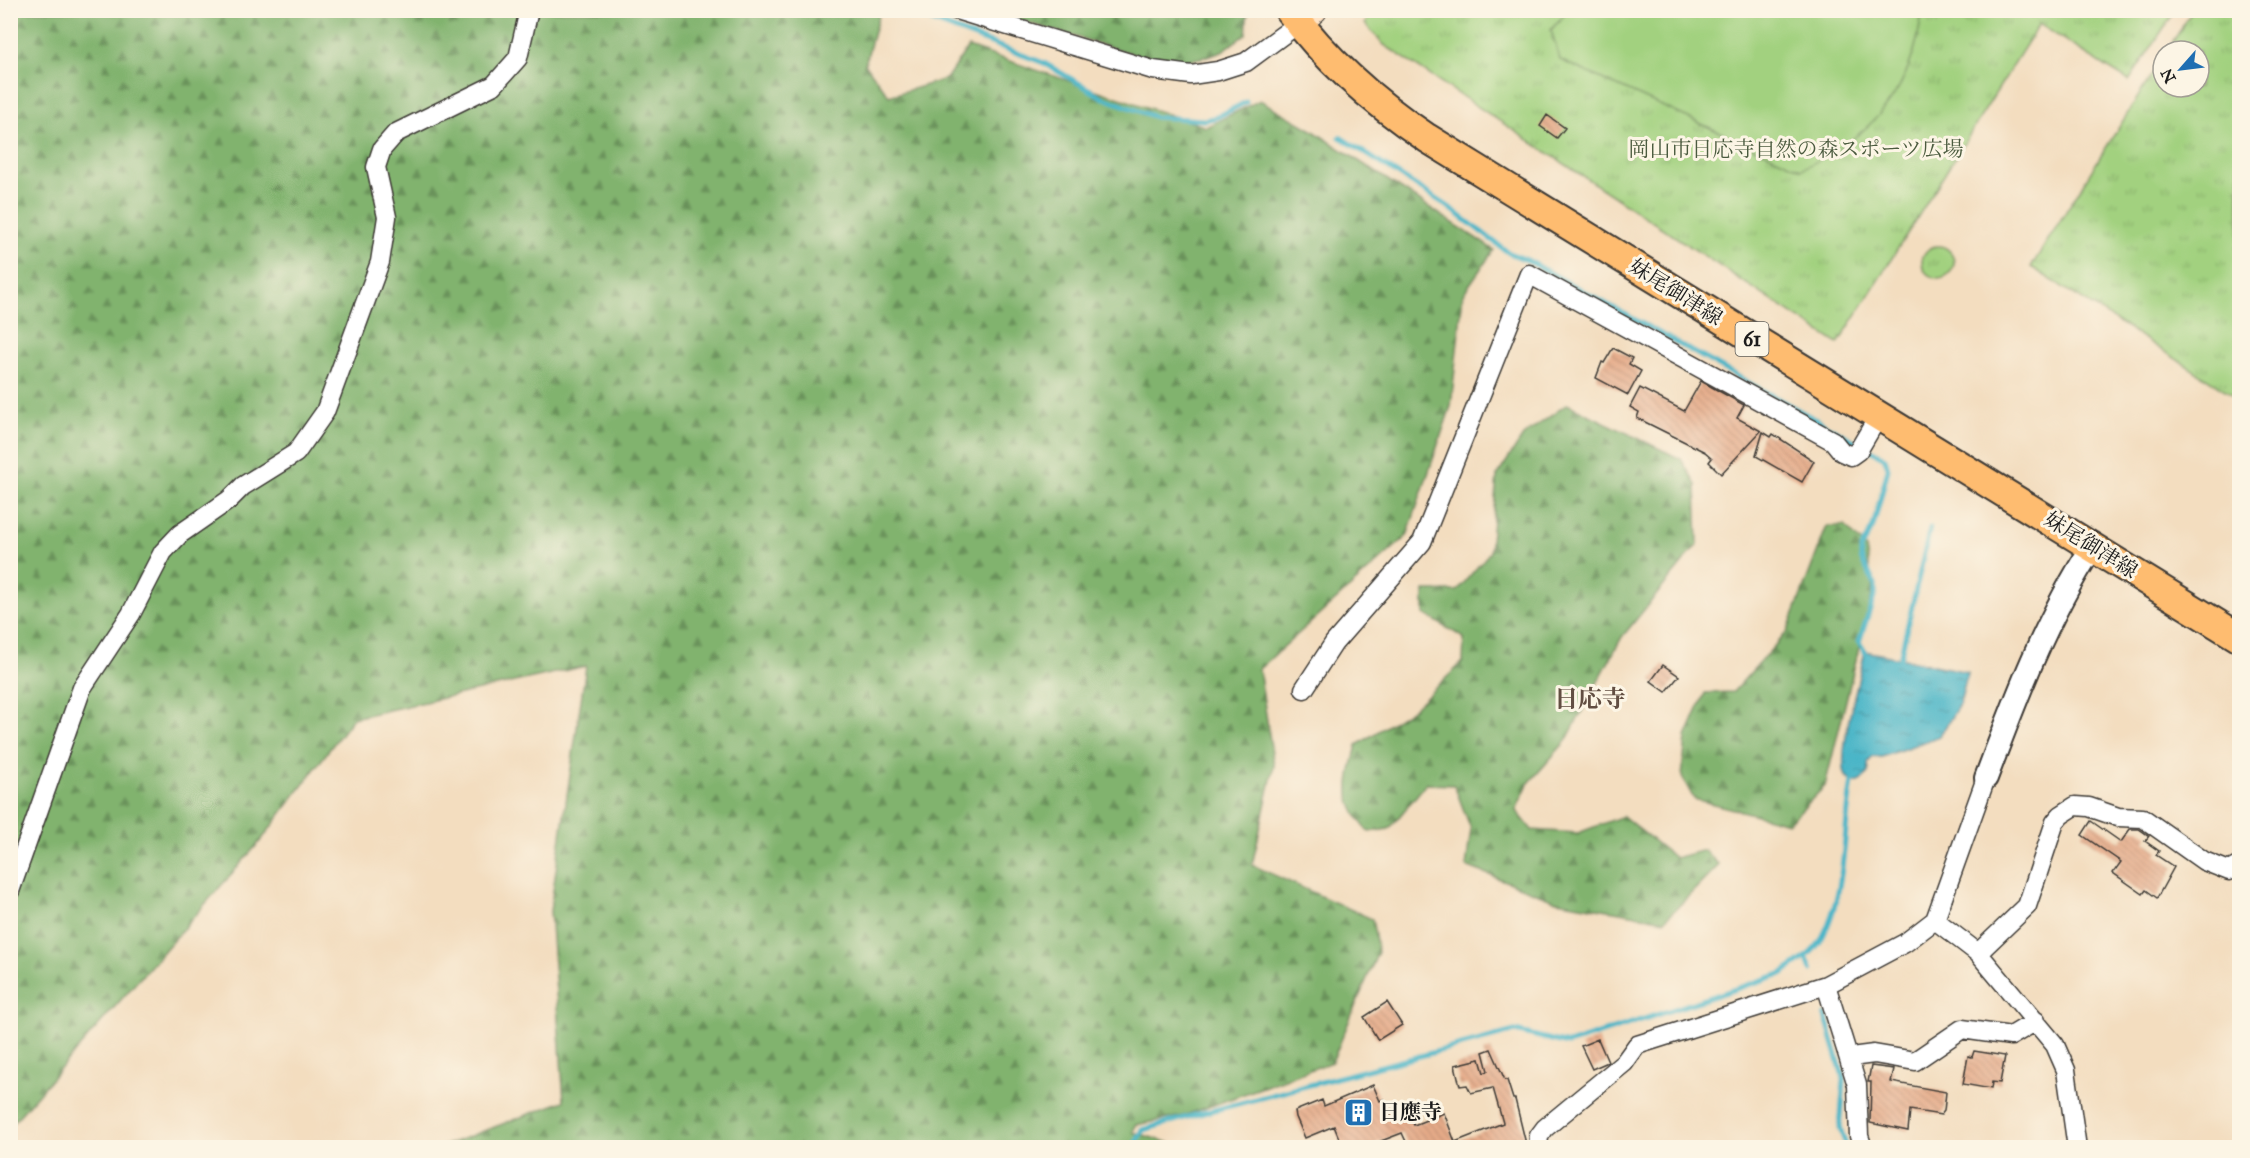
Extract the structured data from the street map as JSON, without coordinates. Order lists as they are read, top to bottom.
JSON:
{
  "streets": {
    "main road": ["妹尾御津線", "61"]
  },
  "districts": ["日応寺"],
  "parks": ["岡山市日応寺自然の森スポーツ広場"],
  "places": {
    "building": ["日應寺"]
  },
  "north": "bottom left"
}
